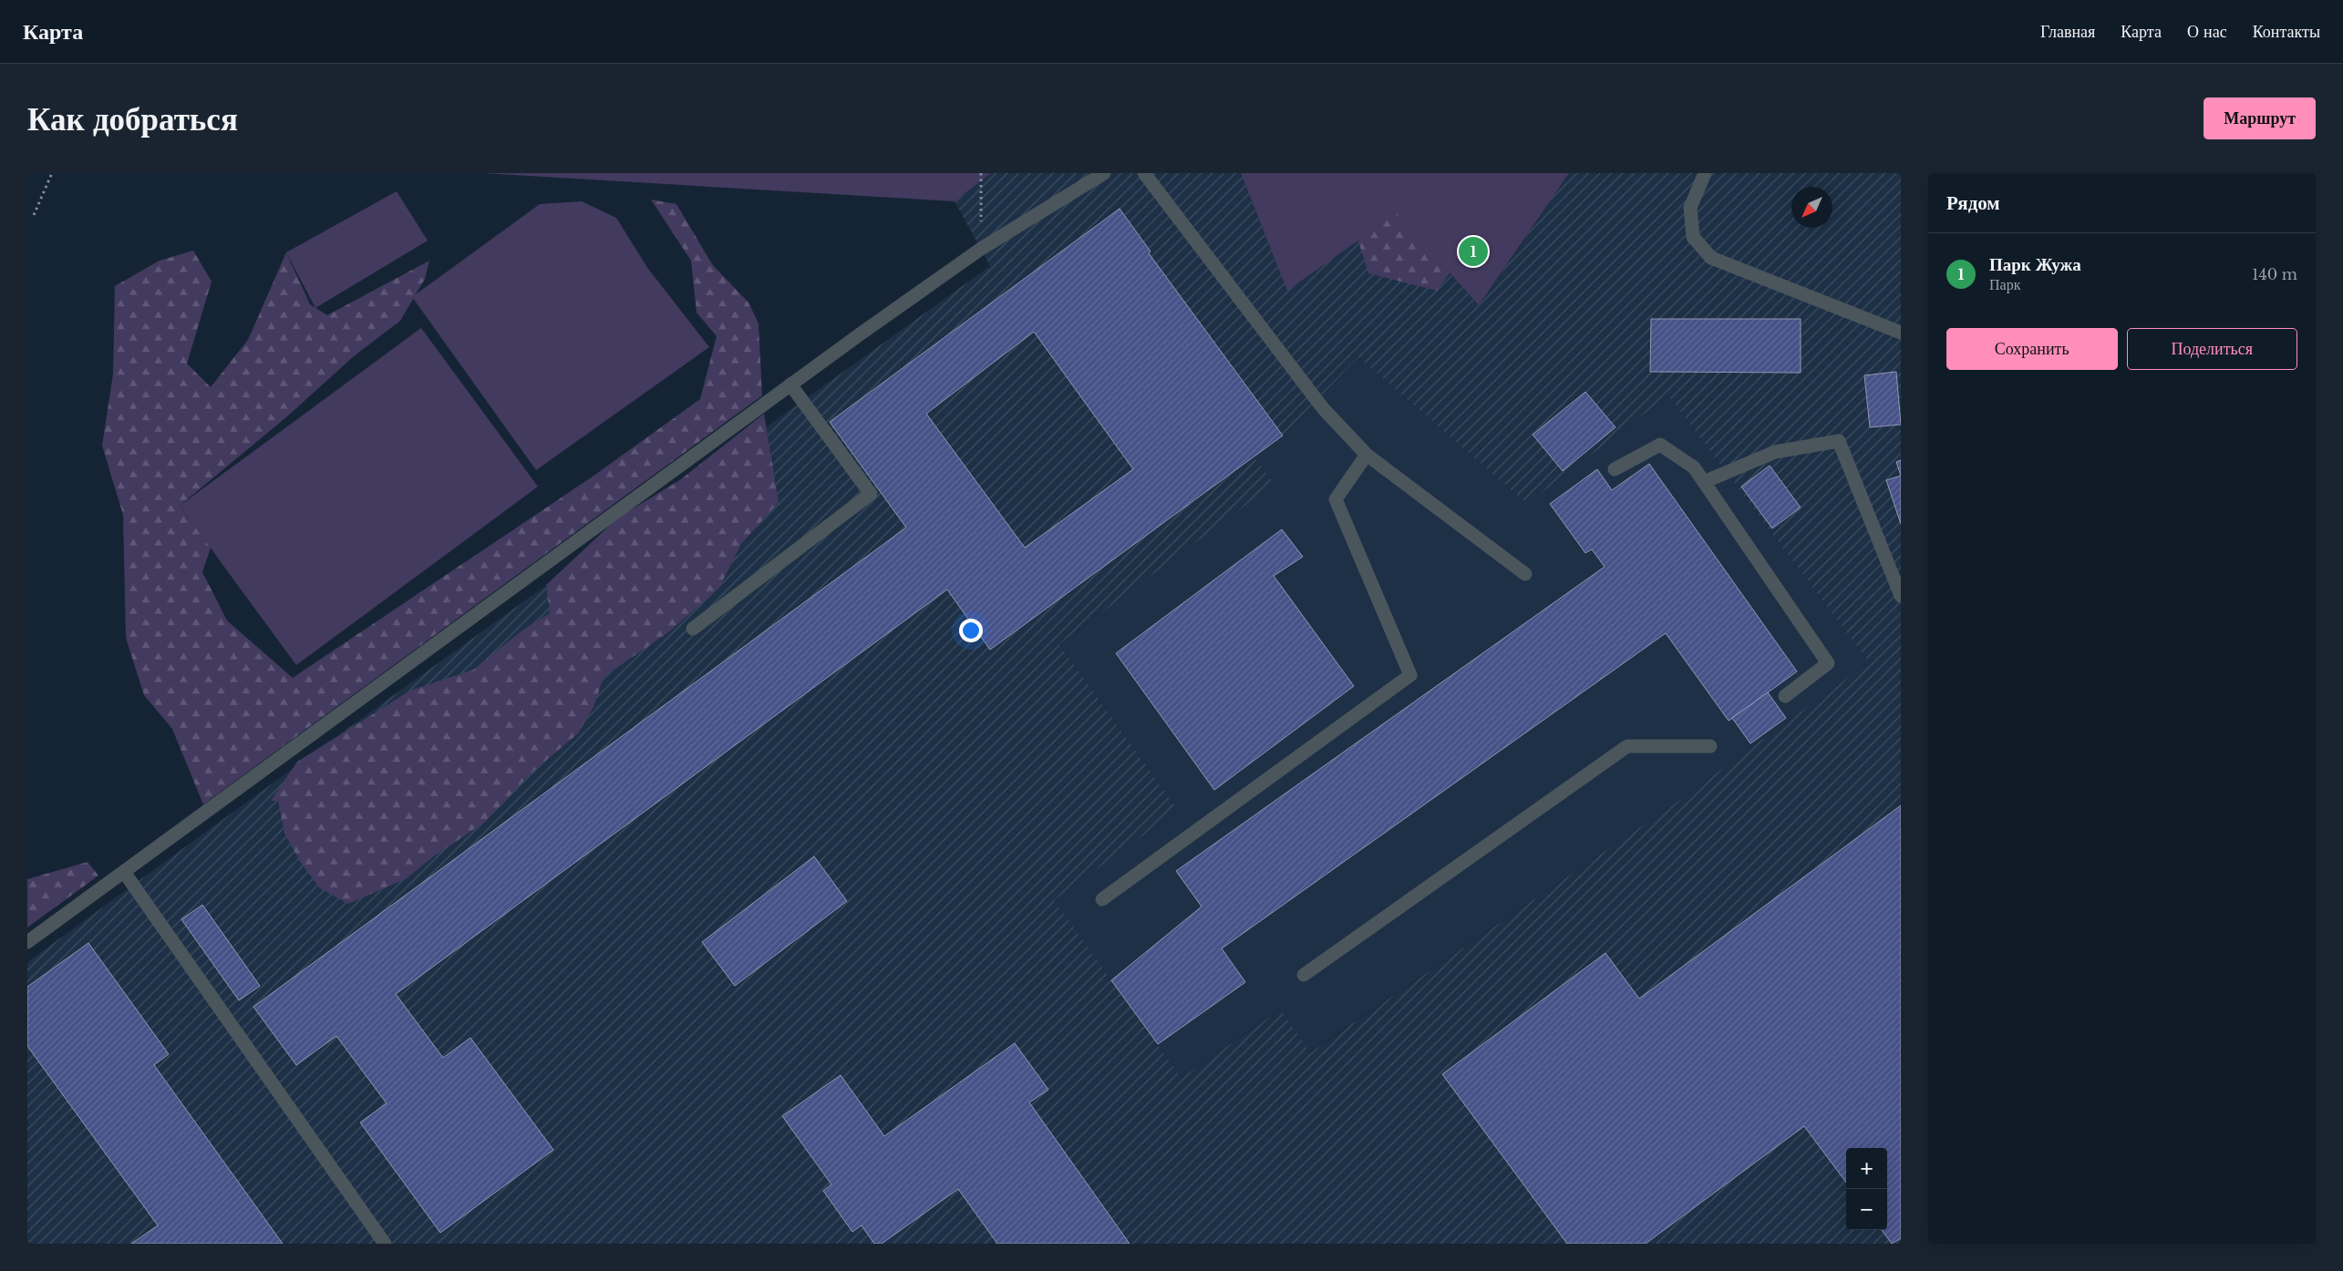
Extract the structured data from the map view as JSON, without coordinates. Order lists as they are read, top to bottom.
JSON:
{
  "north": "bottom left",
  "page": {
    "header": "Карта",
    "nav": [
      "Главная",
      "Карта",
      "О нас",
      "Контакты"
    ],
    "buttons": [
      "Маршрут",
      ["Сохранить", "Поделиться"]
    ],
    "title": "Как добраться",
    "heading": "Рядом",
    "list": [
      {
        "mark": "1",
        "name": "Парк Жужа",
        "note": "Парк",
        "value": "140 m"
      }
    ],
    "pins": "1",
    "map_buttons": ["+", "−"]
  }
}
